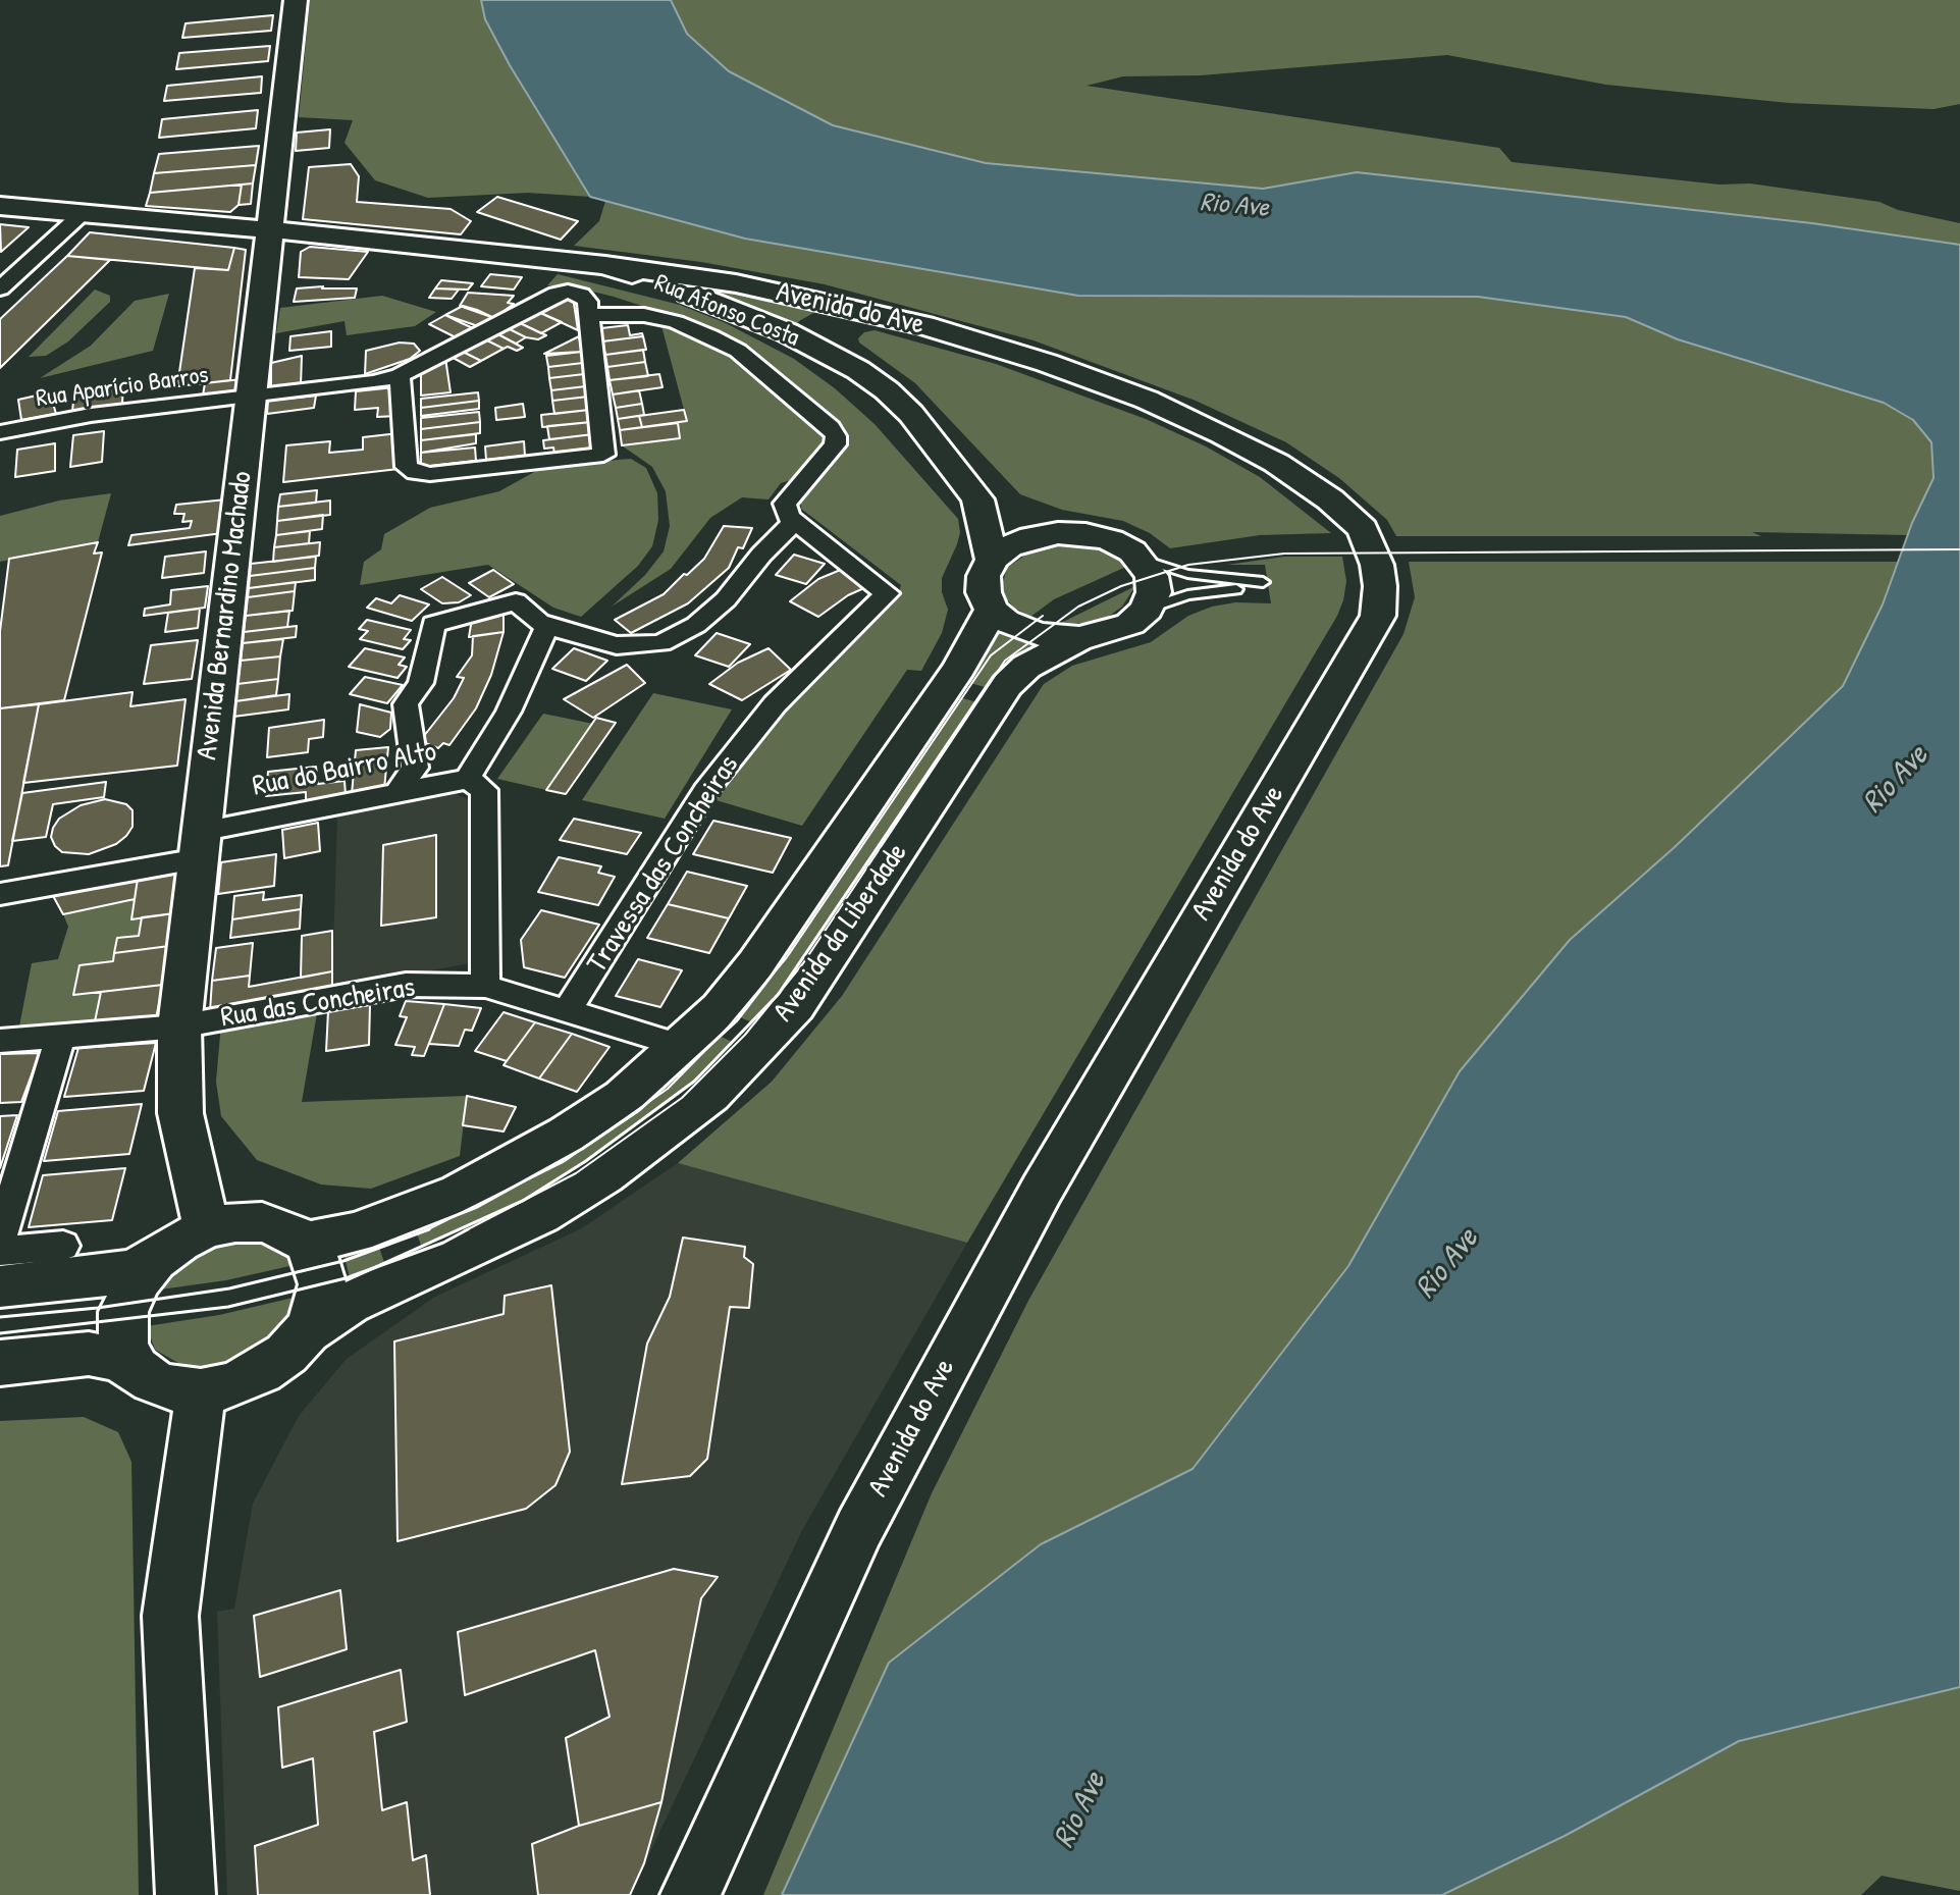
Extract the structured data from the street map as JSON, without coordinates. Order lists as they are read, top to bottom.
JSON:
{
  "streets": {
    "street": [
      "Avenida do Ave",
      "Rua Afonso Costa",
      "Rua Aparício Barros",
      "Avenida Bernardino Machado",
      "Rua do Bairro Alto",
      "Travessa das Concheiras",
      "Avenida da Liberdade",
      "Rua das Concheiras"
    ]
  },
  "crossings": [
    ["Avenida do Ave", "Rua Afonso Costa"],
    ["Rua Afonso Costa", "Avenida Bernardino Machado"],
    ["Rua Afonso Costa", "Avenida da Liberdade"],
    ["Rua Aparício Barros", "Avenida Bernardino Machado"],
    ["Avenida Bernardino Machado", "Rua do Bairro Alto"],
    ["Avenida Bernardino Machado", "Avenida da Liberdade"],
    ["Avenida Bernardino Machado", "Rua das Concheiras"],
    ["Travessa das Concheiras", "Avenida da Liberdade"],
    ["Travessa das Concheiras", "Rua das Concheiras"]
  ],
  "water": ["Rio Ave"]
}
